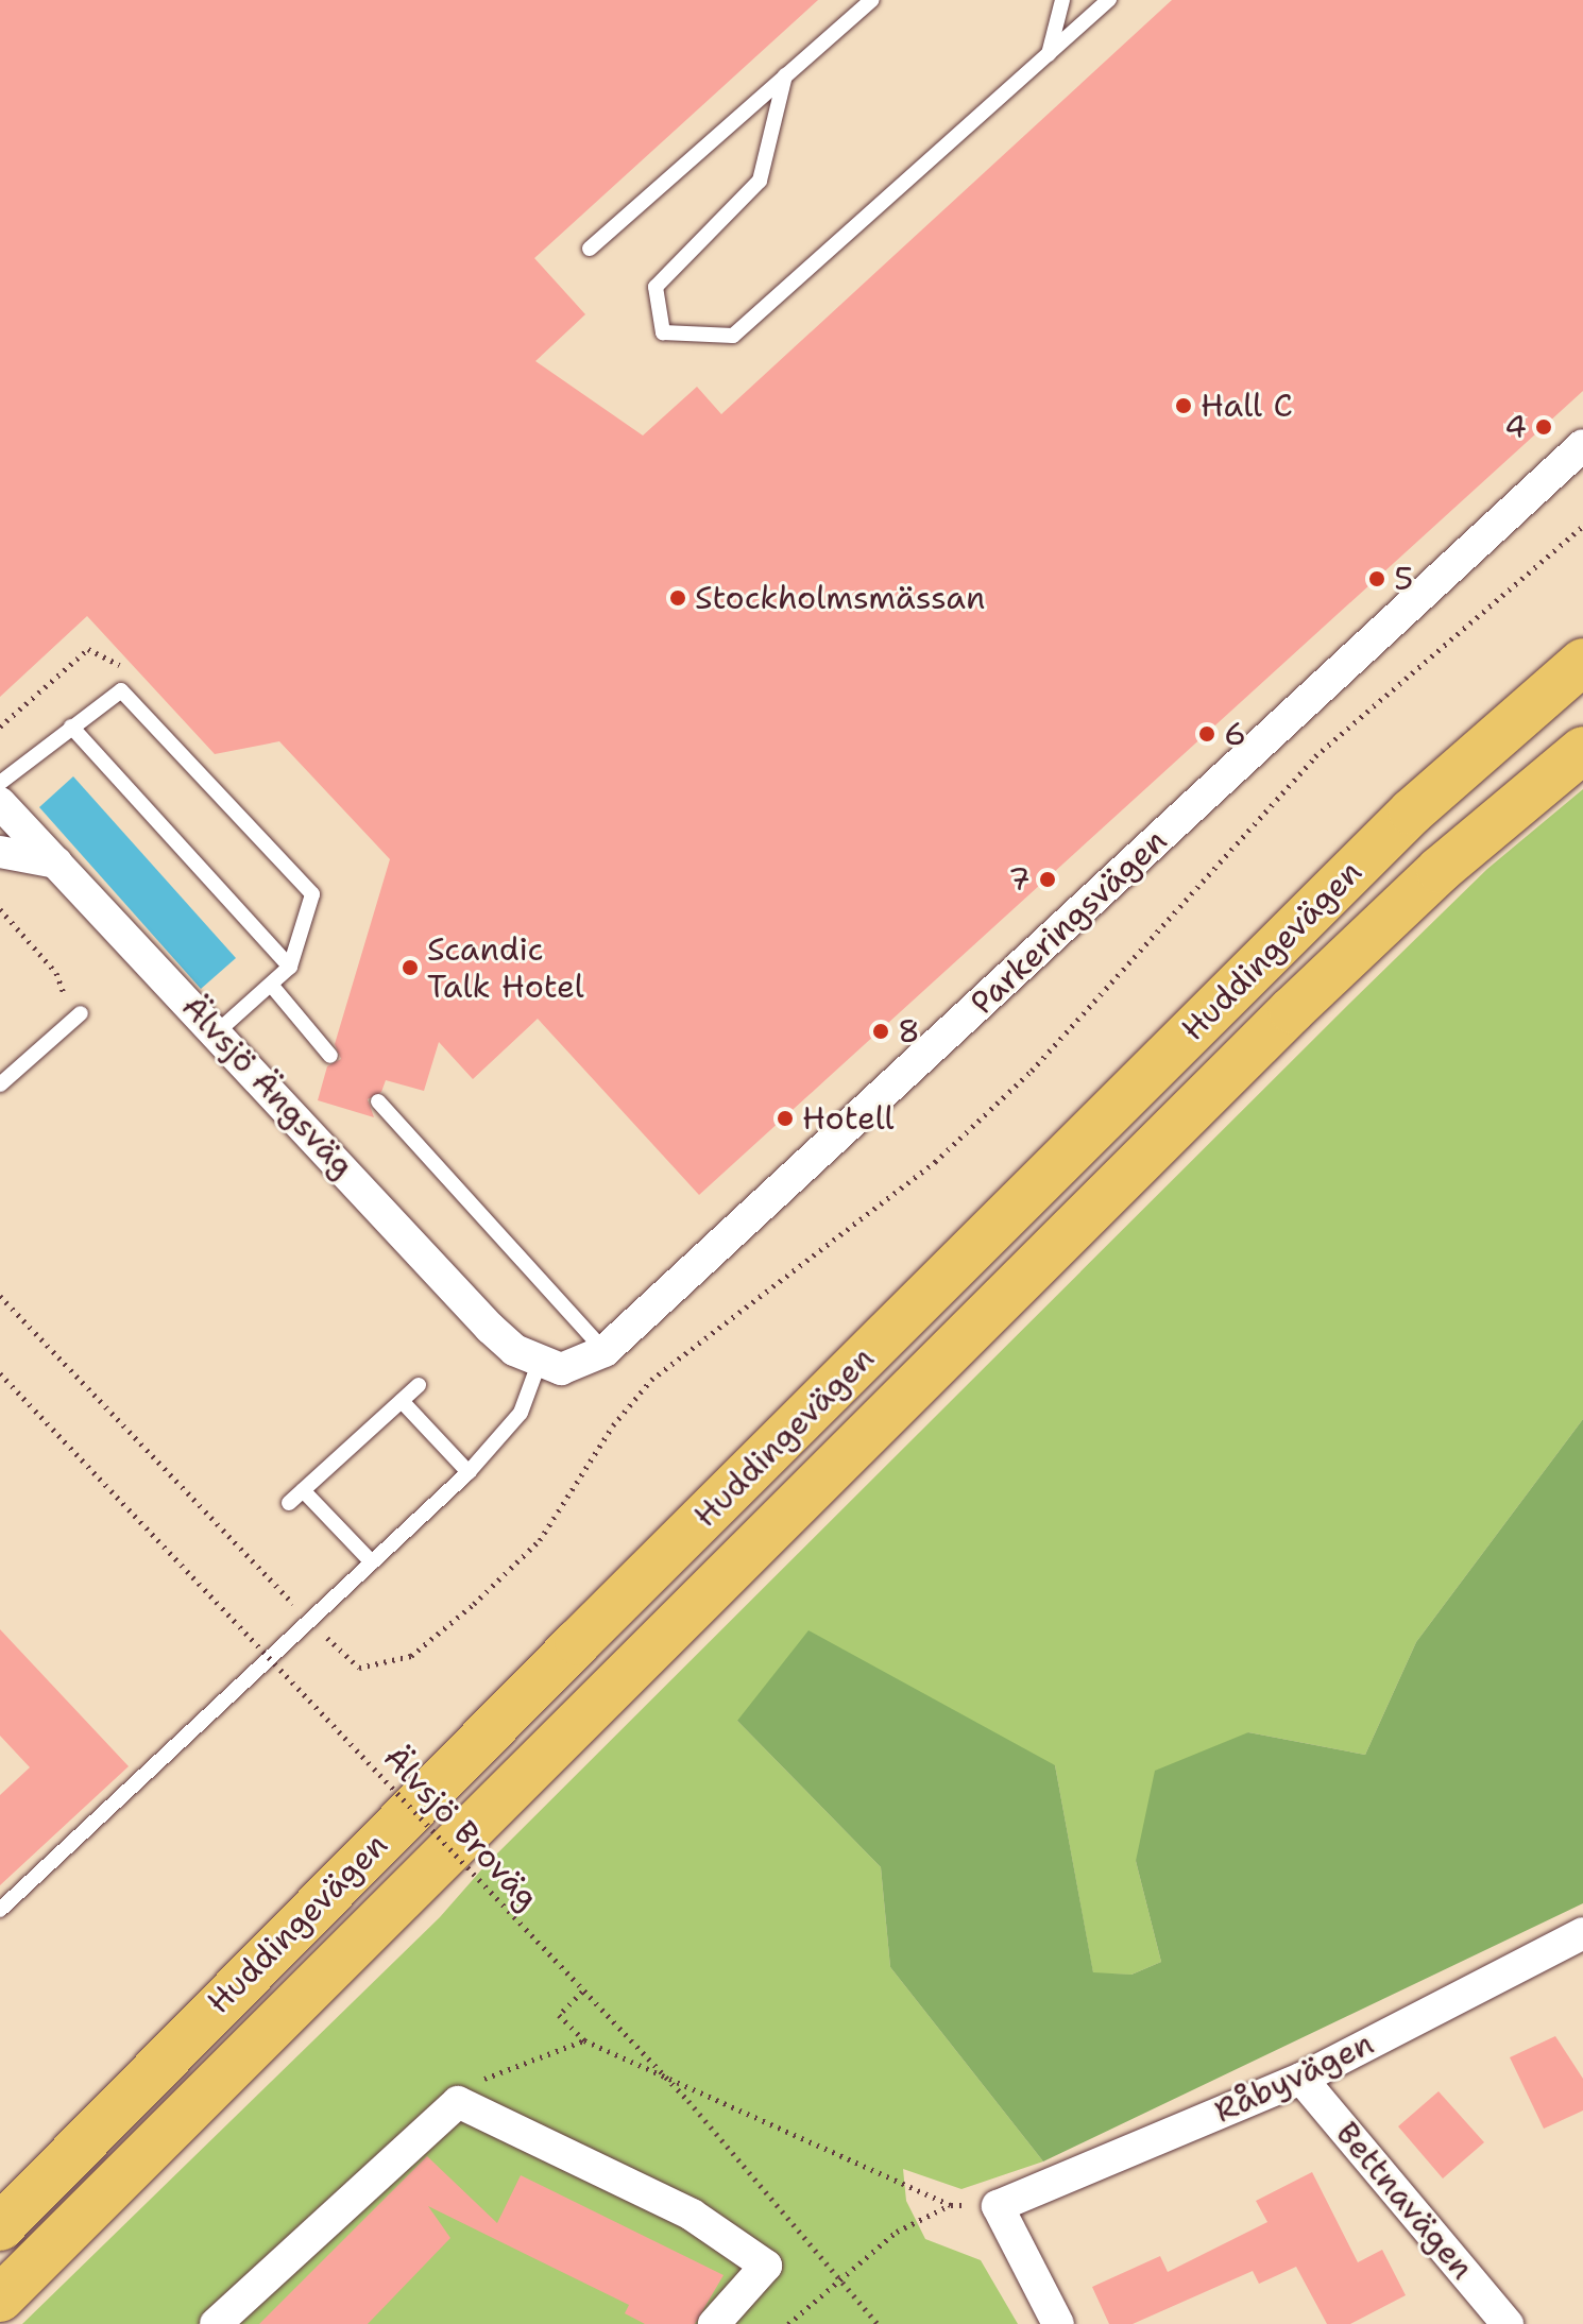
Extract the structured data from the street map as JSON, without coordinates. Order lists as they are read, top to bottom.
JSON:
{
  "streets": {
    "main road": ["Huddingevägen"],
    "street": [
      "Parkeringsvägen",
      "Älvsjö Ängsväg",
      "Råbyvägen",
      "Bettnavägen"
    ],
    "path": ["Älvsjö Broväg"]
  },
  "crossings": [
    ["Parkeringsvägen", "Älvsjö Ängsväg"],
    ["Råbyvägen", "Bettnavägen"]
  ],
  "places": [
    "Hall C",
    "4",
    "5",
    "Stockholmsmässan",
    "6",
    "7",
    "Scandic Talk Hotel",
    "8",
    "Hotell"
  ]
}
